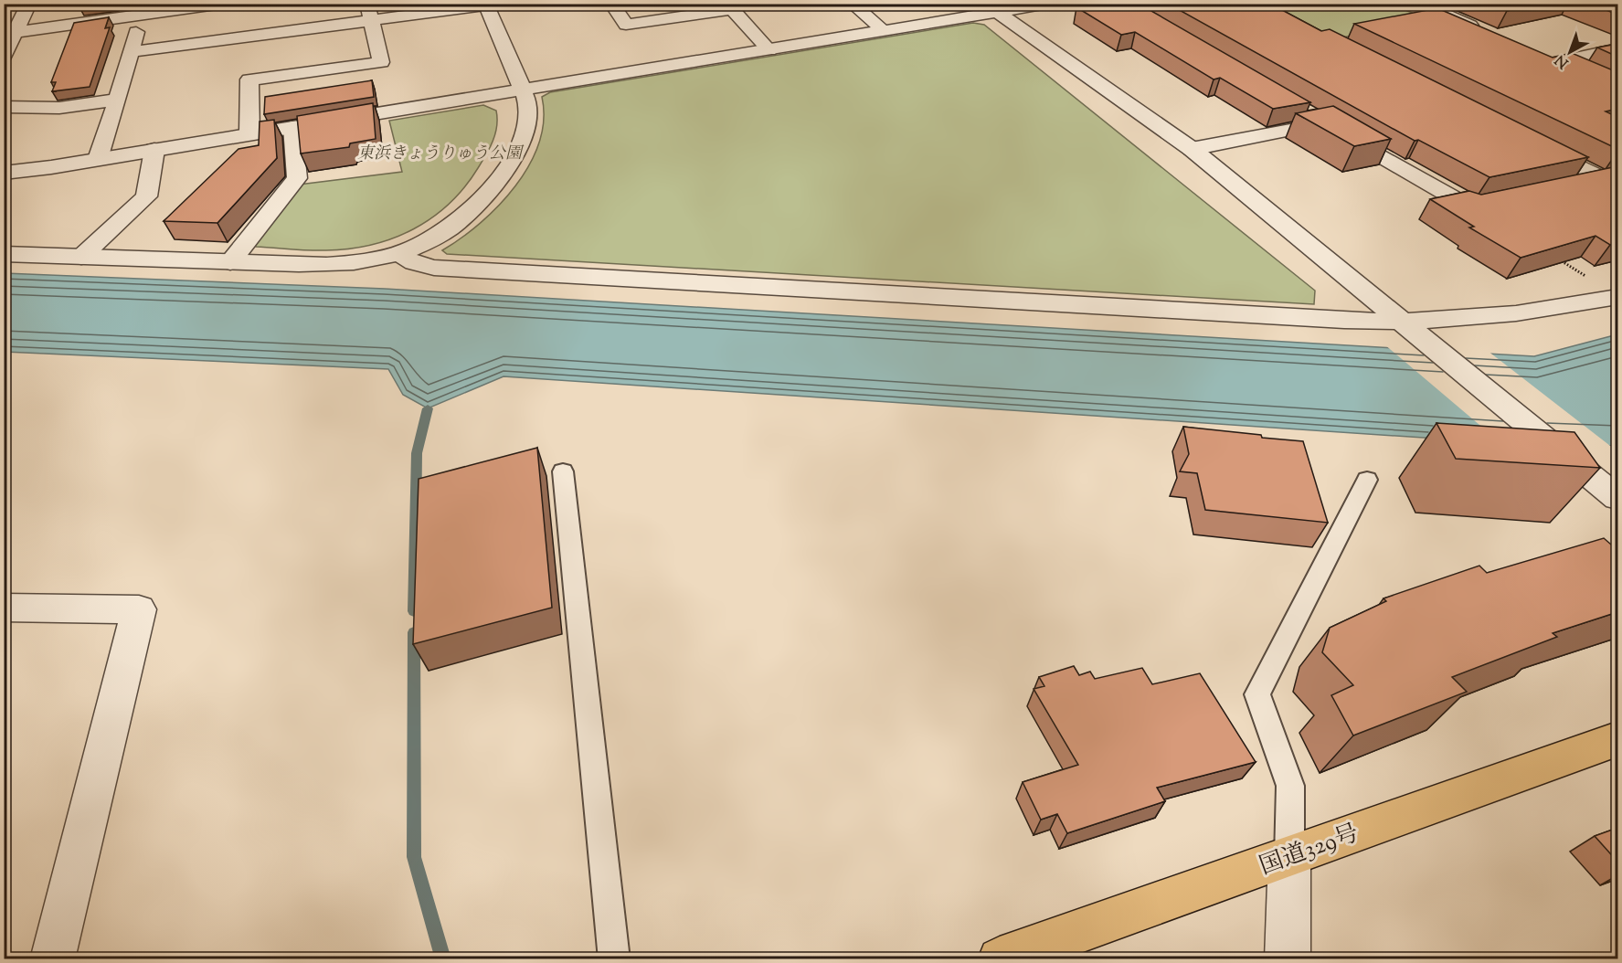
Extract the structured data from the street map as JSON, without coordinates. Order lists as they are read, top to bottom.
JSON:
{
  "streets": {
    "highway": ["国道329号"]
  },
  "parks": ["東浜きょうりゅう公園"],
  "north": "bottom left"
}
